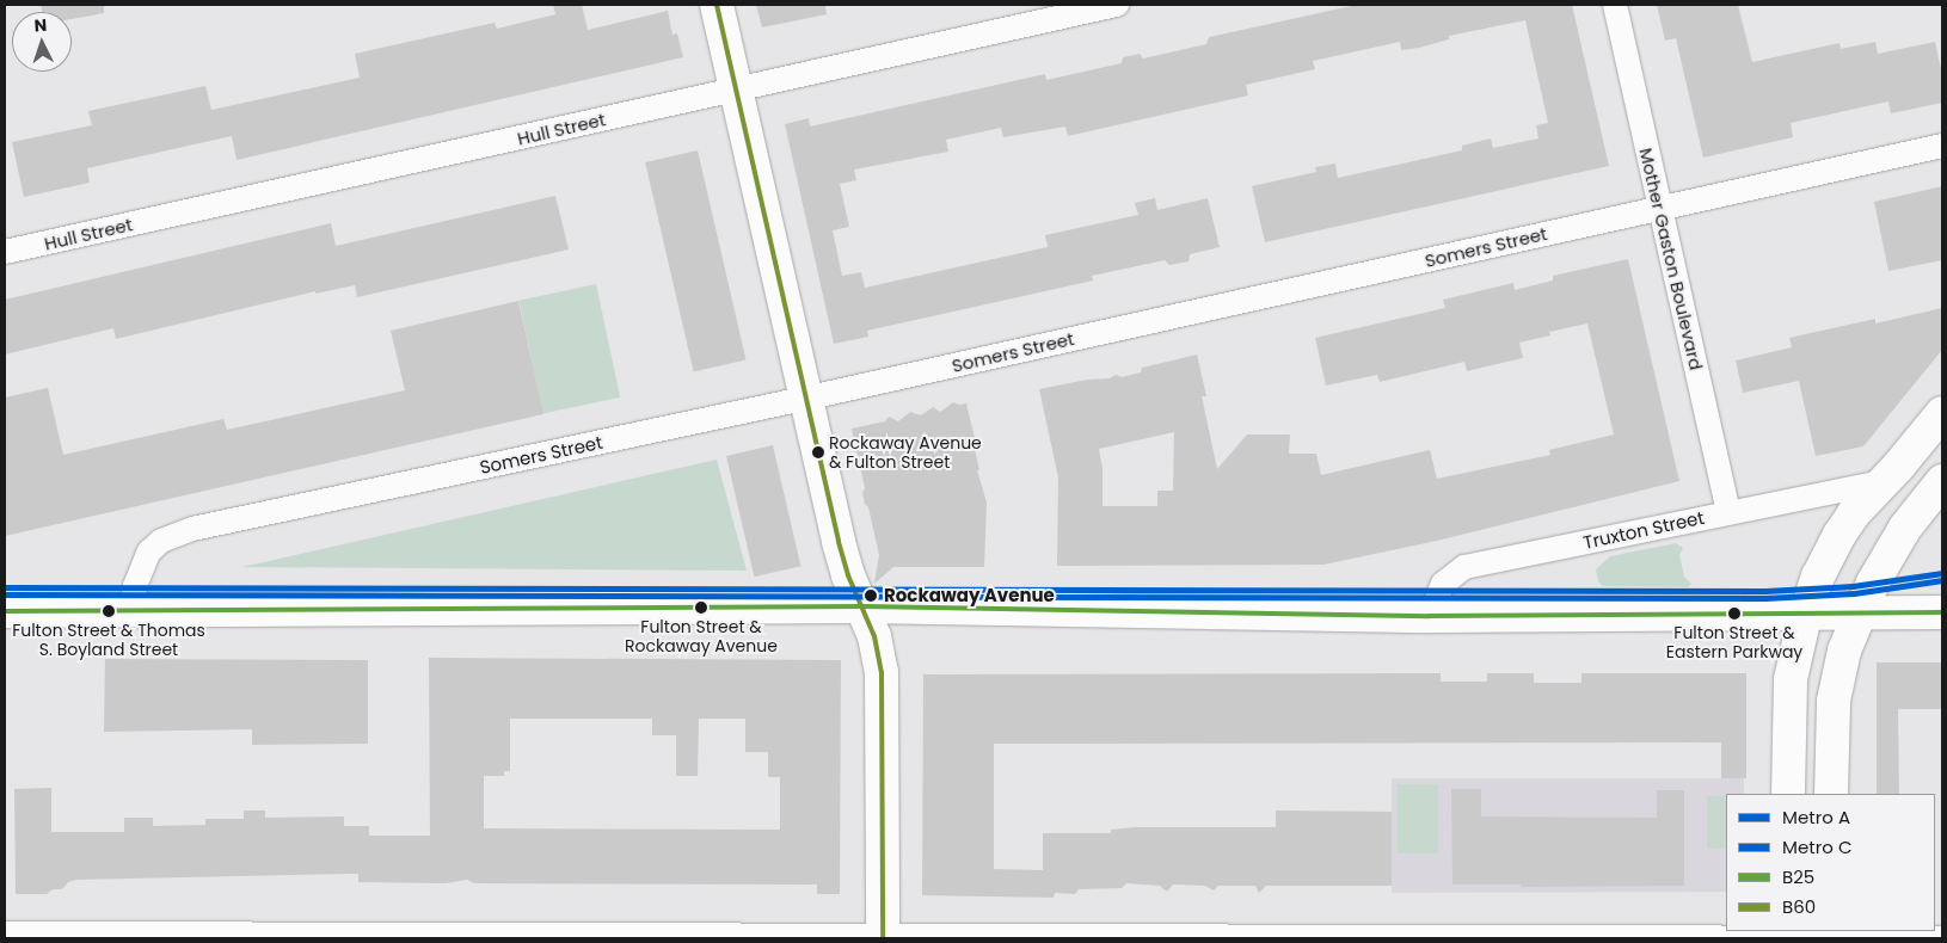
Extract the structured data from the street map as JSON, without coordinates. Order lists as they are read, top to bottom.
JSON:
{
  "streets": {
    "street": [
      "Hull Street",
      "Somers Street",
      "Mother Gaston Boulevard",
      "Truxton Street"
    ]
  },
  "crossings": [
    ["Somers Street", "Mother Gaston Boulevard"],
    ["Mother Gaston Boulevard", "Truxton Street"]
  ],
  "places": [
    "Rockaway Avenue & Fulton Street",
    "Rockaway Avenue",
    "Fulton Street & Rockaway Avenue",
    "Fulton Street & Thomas S. Boyland Street",
    "Fulton Street & Eastern Parkway"
  ],
  "lines": [
    "transit line B60",
    "metro line A",
    "metro line C",
    "transit line B25"
  ],
  "legend": [
    "Metro A",
    "Metro C",
    "B25",
    "B60"
  ],
  "north": "top"
}
